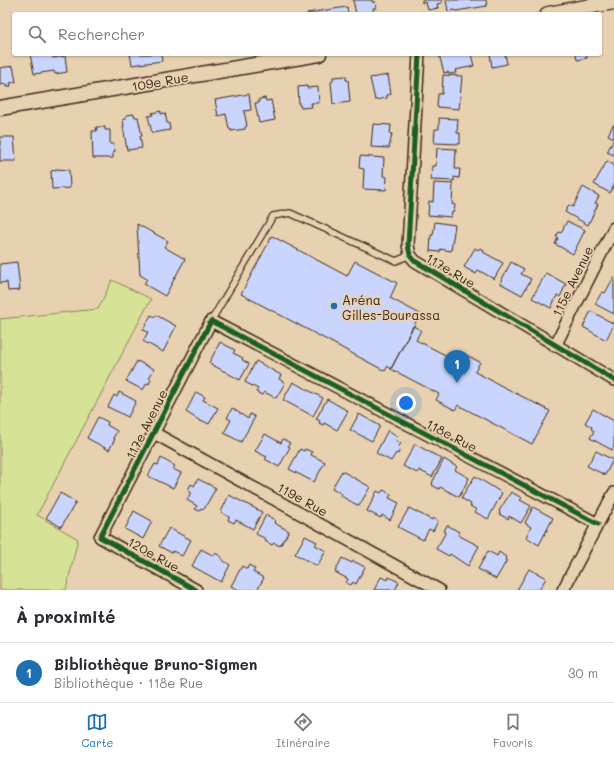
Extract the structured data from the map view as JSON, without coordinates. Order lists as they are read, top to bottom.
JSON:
{
  "streets": {
    "street": [
      "109e Rue",
      "117e Rue",
      "115e Avenue",
      "117e Avenue",
      "118e Rue",
      "119e Rue",
      "120e Rue"
    ]
  },
  "crossings": [
    ["117e Rue", "115e Avenue"],
    ["117e Avenue", "118e Rue"],
    ["117e Avenue", "119e Rue"],
    ["117e Avenue", "120e Rue"]
  ],
  "places": ["Aréna Gilles-Bourassa"],
  "page": {
    "search": "Rechercher",
    "pins": "1",
    "heading": "À proximité",
    "list": [
      {
        "mark": "1",
        "name": "Bibliothèque Bruno-Sigmen",
        "note": "Bibliothèque · 118e Rue",
        "value": "30 m"
      }
    ],
    "nav": ["Carte", "Itinéraire", "Favoris"]
  }
}
